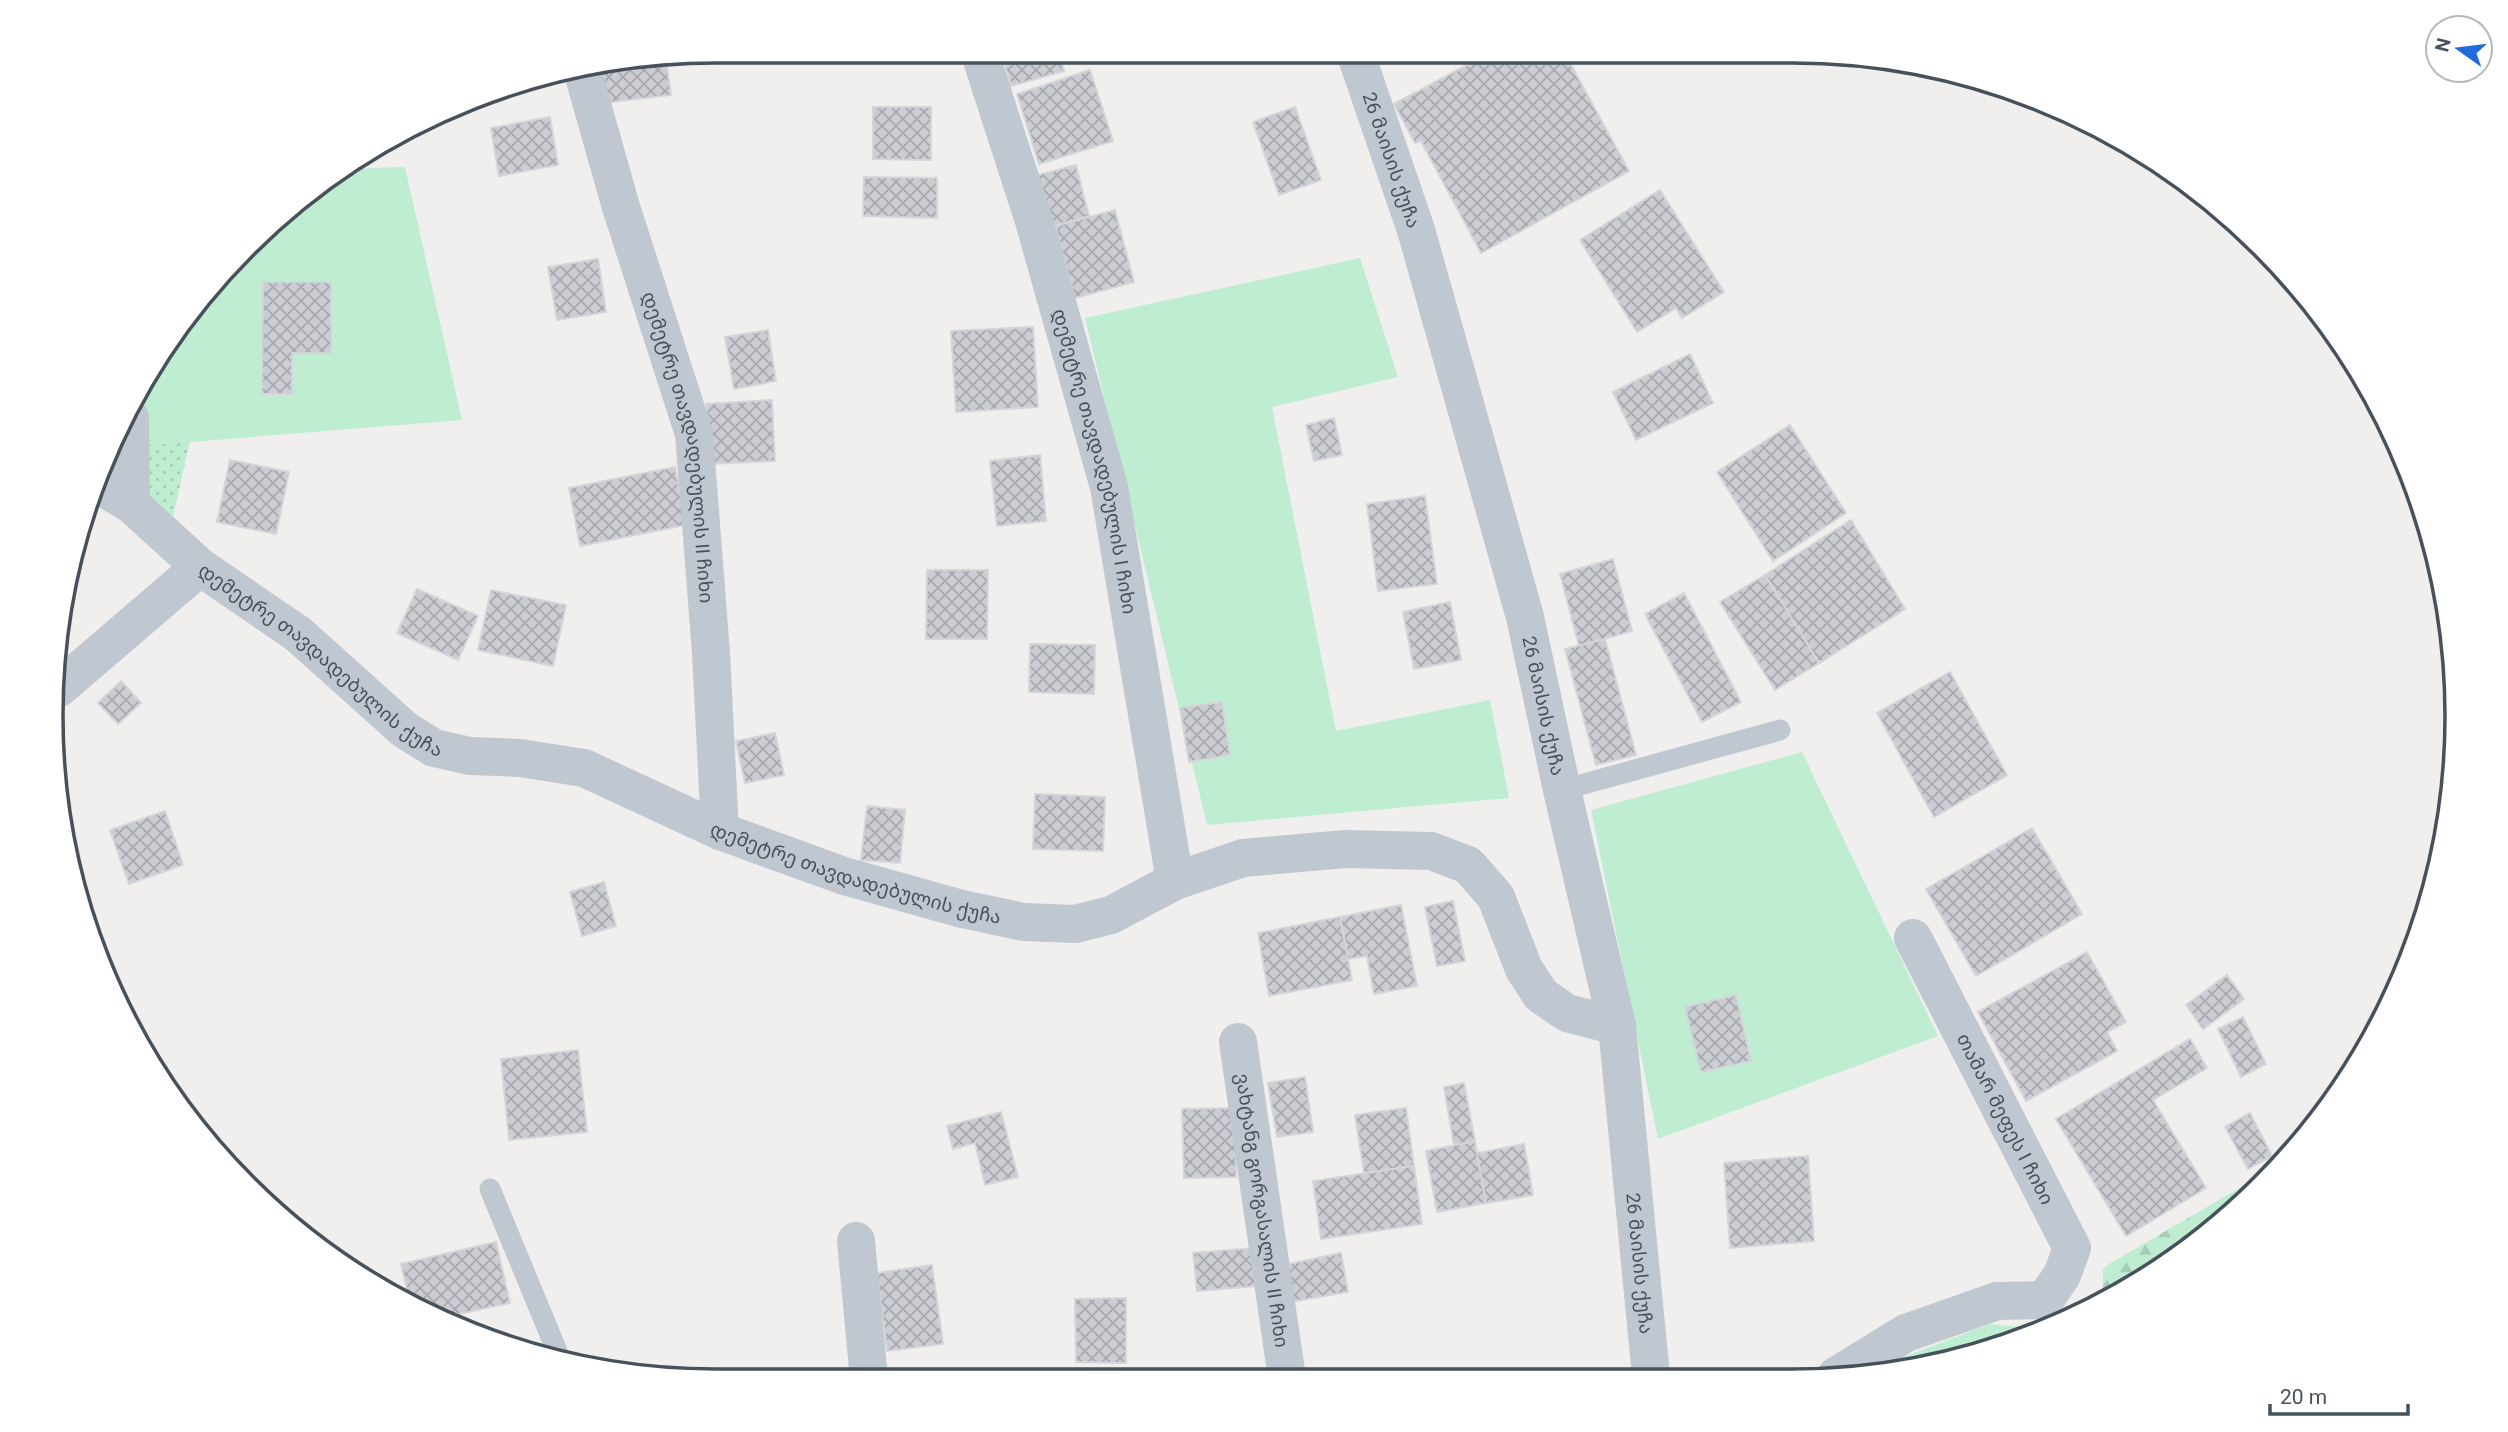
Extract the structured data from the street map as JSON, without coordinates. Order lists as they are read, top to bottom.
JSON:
{
  "streets": {
    "street": [
      "26 მაისის ქუჩა",
      "დემეტრე თავდადებულის II ჩიხი",
      "დემეტრე თავდადებულის I ჩიხი",
      "დემეტრე თავდადებულის ქუჩა",
      "თამარ მეფეს I ჩიხი",
      "ვახტანგ გორგასალის II ჩიხი"
    ]
  },
  "crossings": [
    ["26 მაისის ქუჩა", "დემეტრე თავდადებულის ქუჩა"],
    ["დემეტრე თავდადებულის II ჩიხი", "დემეტრე თავდადებულის ქუჩა"],
    ["დემეტრე თავდადებულის I ჩიხი", "დემეტრე თავდადებულის ქუჩა"]
  ],
  "scale_bar": "20 m",
  "north": "left"
}
